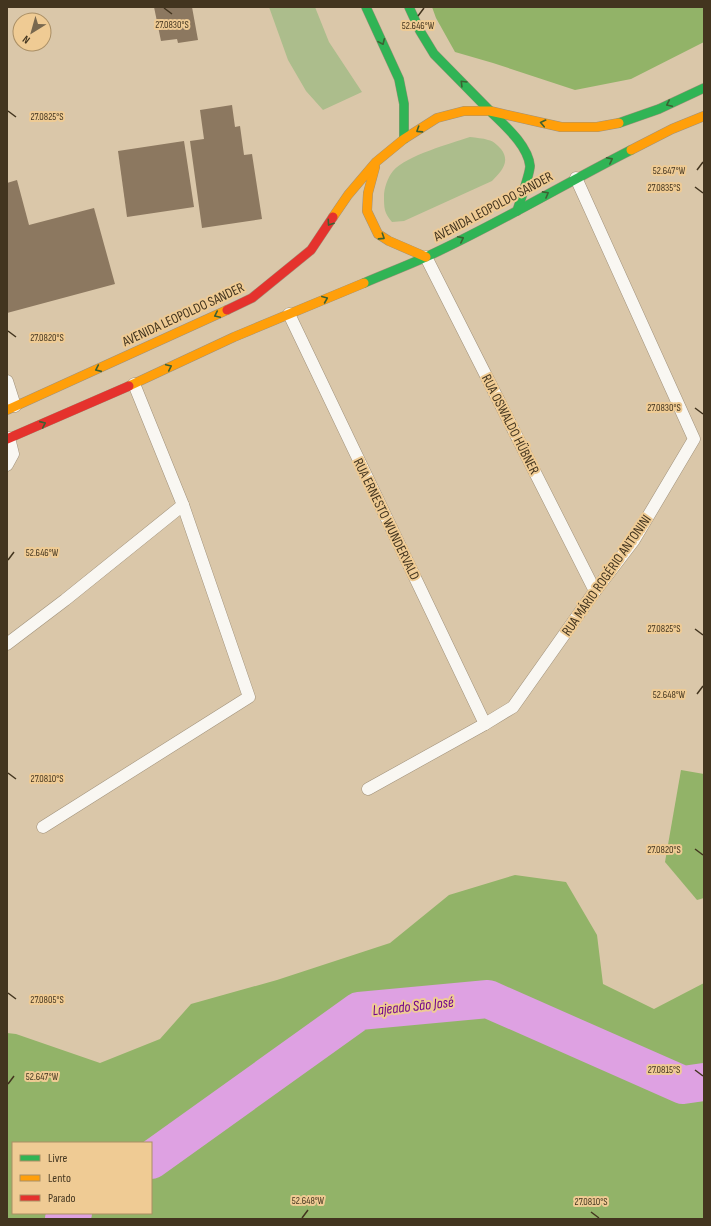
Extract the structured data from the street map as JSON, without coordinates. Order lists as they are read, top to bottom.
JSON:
{
  "streets": {
    "main road": ["AVENIDA LEOPOLDO SANDER"],
    "lane": ["RUA OSWALDO HÜBNER", "RUA ERNESTO WUNDERVALD", "RUA MÁRIO ROGÉRIO ANTONINI"]
  },
  "crossings": [
    ["AVENIDA LEOPOLDO SANDER", "RUA OSWALDO HÜBNER"],
    ["AVENIDA LEOPOLDO SANDER", "RUA ERNESTO WUNDERVALD"],
    ["AVENIDA LEOPOLDO SANDER", "RUA MÁRIO ROGÉRIO ANTONINI"],
    ["RUA OSWALDO HÜBNER", "RUA MÁRIO ROGÉRIO ANTONINI"],
    ["RUA ERNESTO WUNDERVALD", "RUA MÁRIO ROGÉRIO ANTONINI"]
  ],
  "water": ["Lajeado São José"],
  "legend": ["Livre", "Lento", "Parado"],
  "north": "bottom left",
  "coordinates": [
    "27.0830°S",
    "52.646°W",
    "27.0825°S",
    "52.647°W",
    "27.0835°S",
    "27.0820°S",
    "52.648°W",
    "27.0810°S",
    "27.0805°S",
    "27.0815°S"
  ]
}
